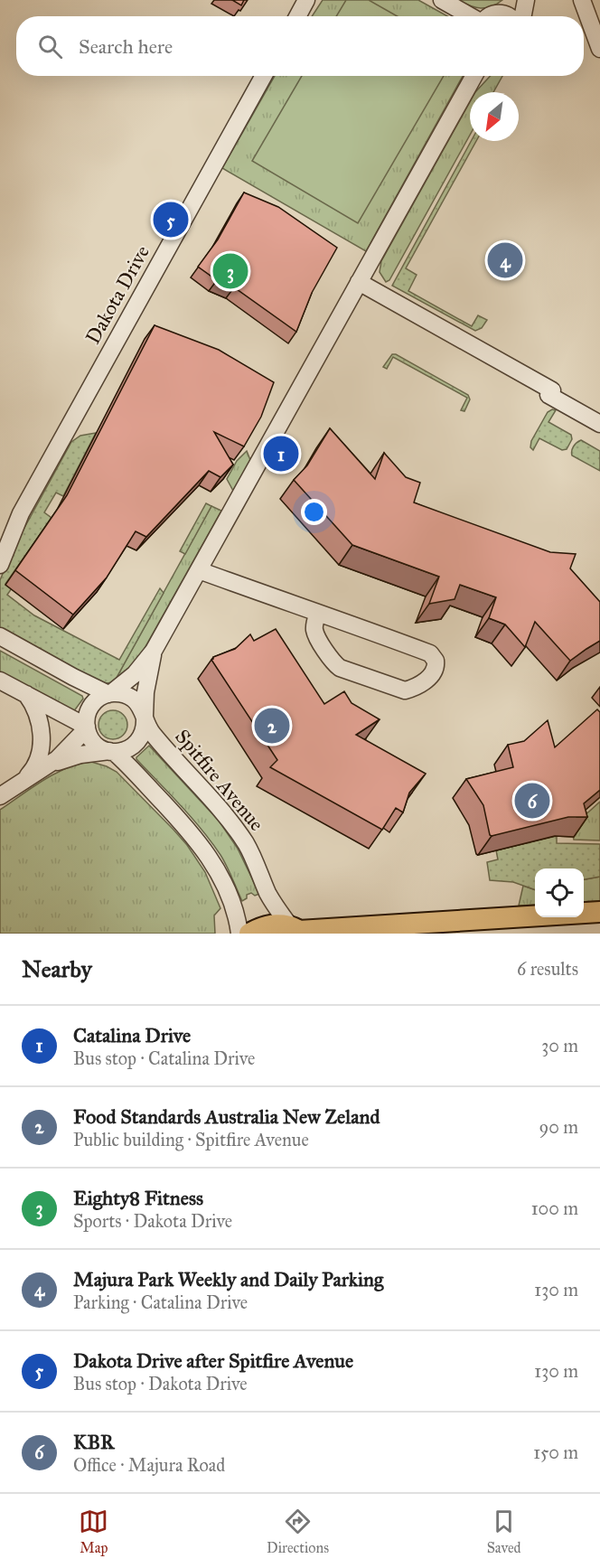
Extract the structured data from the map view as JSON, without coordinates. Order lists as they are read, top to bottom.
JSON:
{
  "streets": {
    "street": ["Dakota Drive", "Spitfire Avenue"]
  },
  "north": "bottom left",
  "page": {
    "search": "Search here",
    "pins": [
      "5",
      "4",
      "3",
      "1",
      "2",
      "6"
    ],
    "heading": ["Nearby", "6 results"],
    "list": [
      {
        "mark": "1",
        "name": "Catalina Drive",
        "note": "Bus stop · Catalina Drive",
        "value": "30 m"
      },
      {
        "mark": "2",
        "name": "Food Standards Australia New Zeland",
        "note": "Public building · Spitfire Avenue",
        "value": "90 m"
      },
      {
        "mark": "3",
        "name": "Eighty8 Fitness",
        "note": "Sports · Dakota Drive",
        "value": "100 m"
      },
      {
        "mark": "4",
        "name": "Majura Park Weekly and Daily Parking",
        "note": "Parking · Catalina Drive",
        "value": "130 m"
      },
      {
        "mark": "5",
        "name": "Dakota Drive after Spitfire Avenue",
        "note": "Bus stop · Dakota Drive",
        "value": "130 m"
      },
      {
        "mark": "6",
        "name": "KBR",
        "note": "Office · Majura Road",
        "value": "150 m"
      }
    ],
    "nav": ["Map", "Directions", "Saved"]
  }
}
